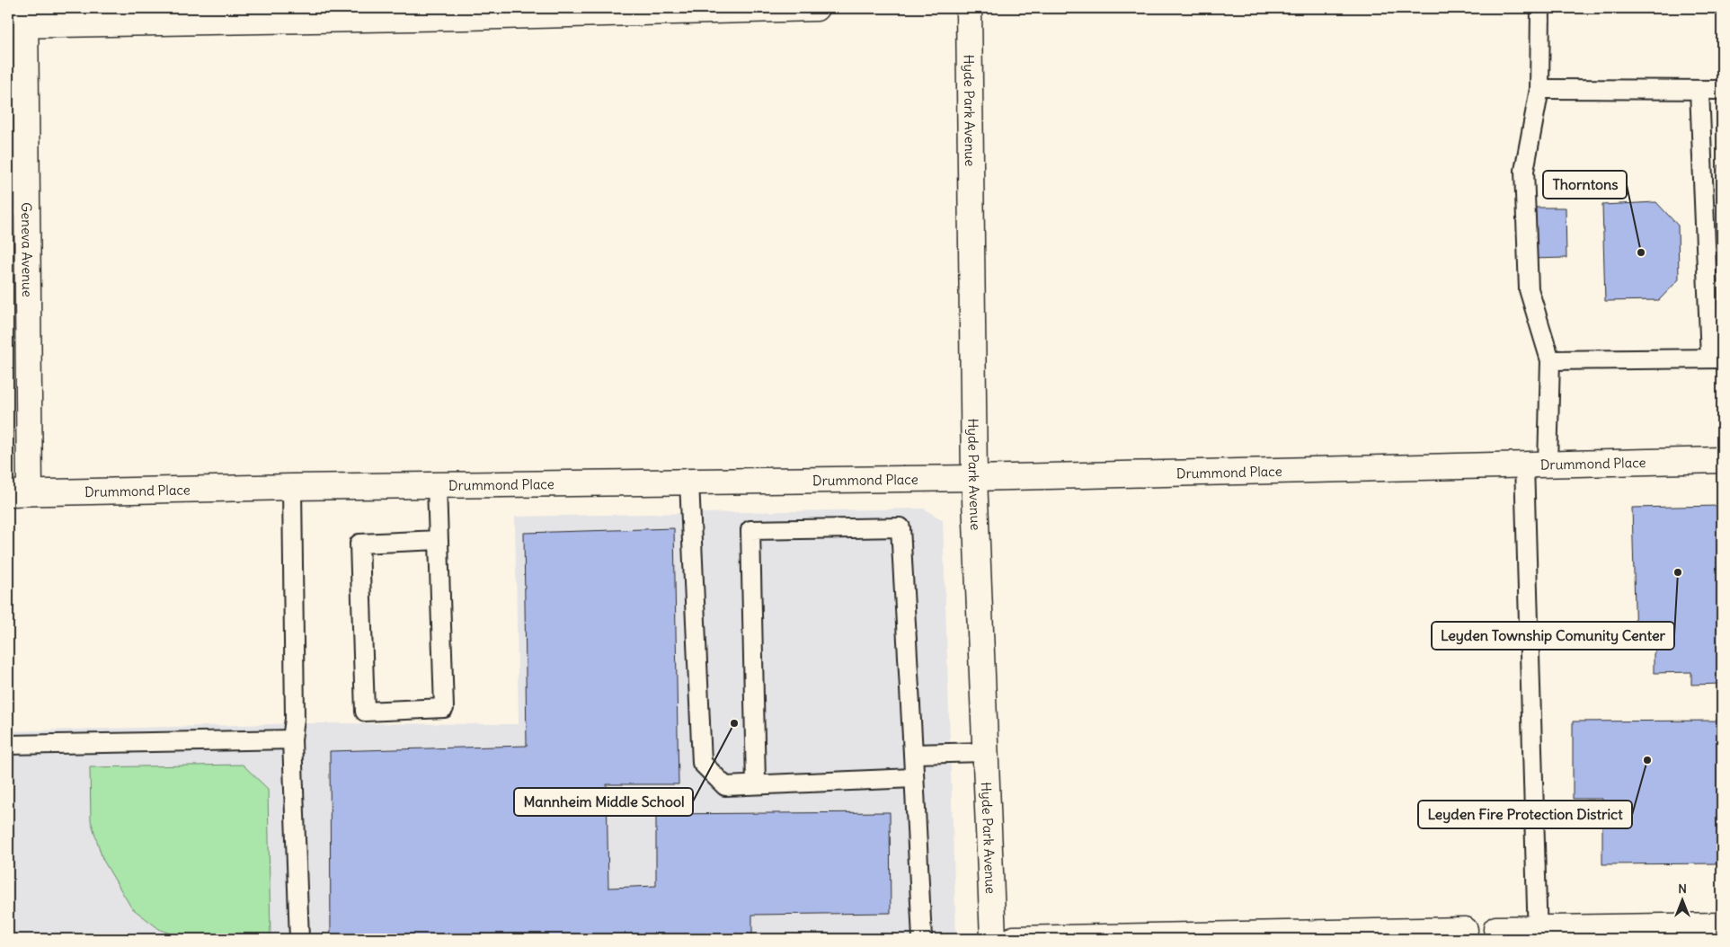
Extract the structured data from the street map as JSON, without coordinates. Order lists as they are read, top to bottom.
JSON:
{
  "streets": {
    "street": ["Hyde Park Avenue", "Geneva Avenue", "Drummond Place"]
  },
  "crossings": [
    ["Hyde Park Avenue", "Drummond Place"],
    ["Geneva Avenue", "Drummond Place"]
  ],
  "places": [
    "Thorntons",
    "Leyden Township Comunity Center",
    "Mannheim Middle School",
    "Leyden Fire Protection District"
  ],
  "north": "top"
}
